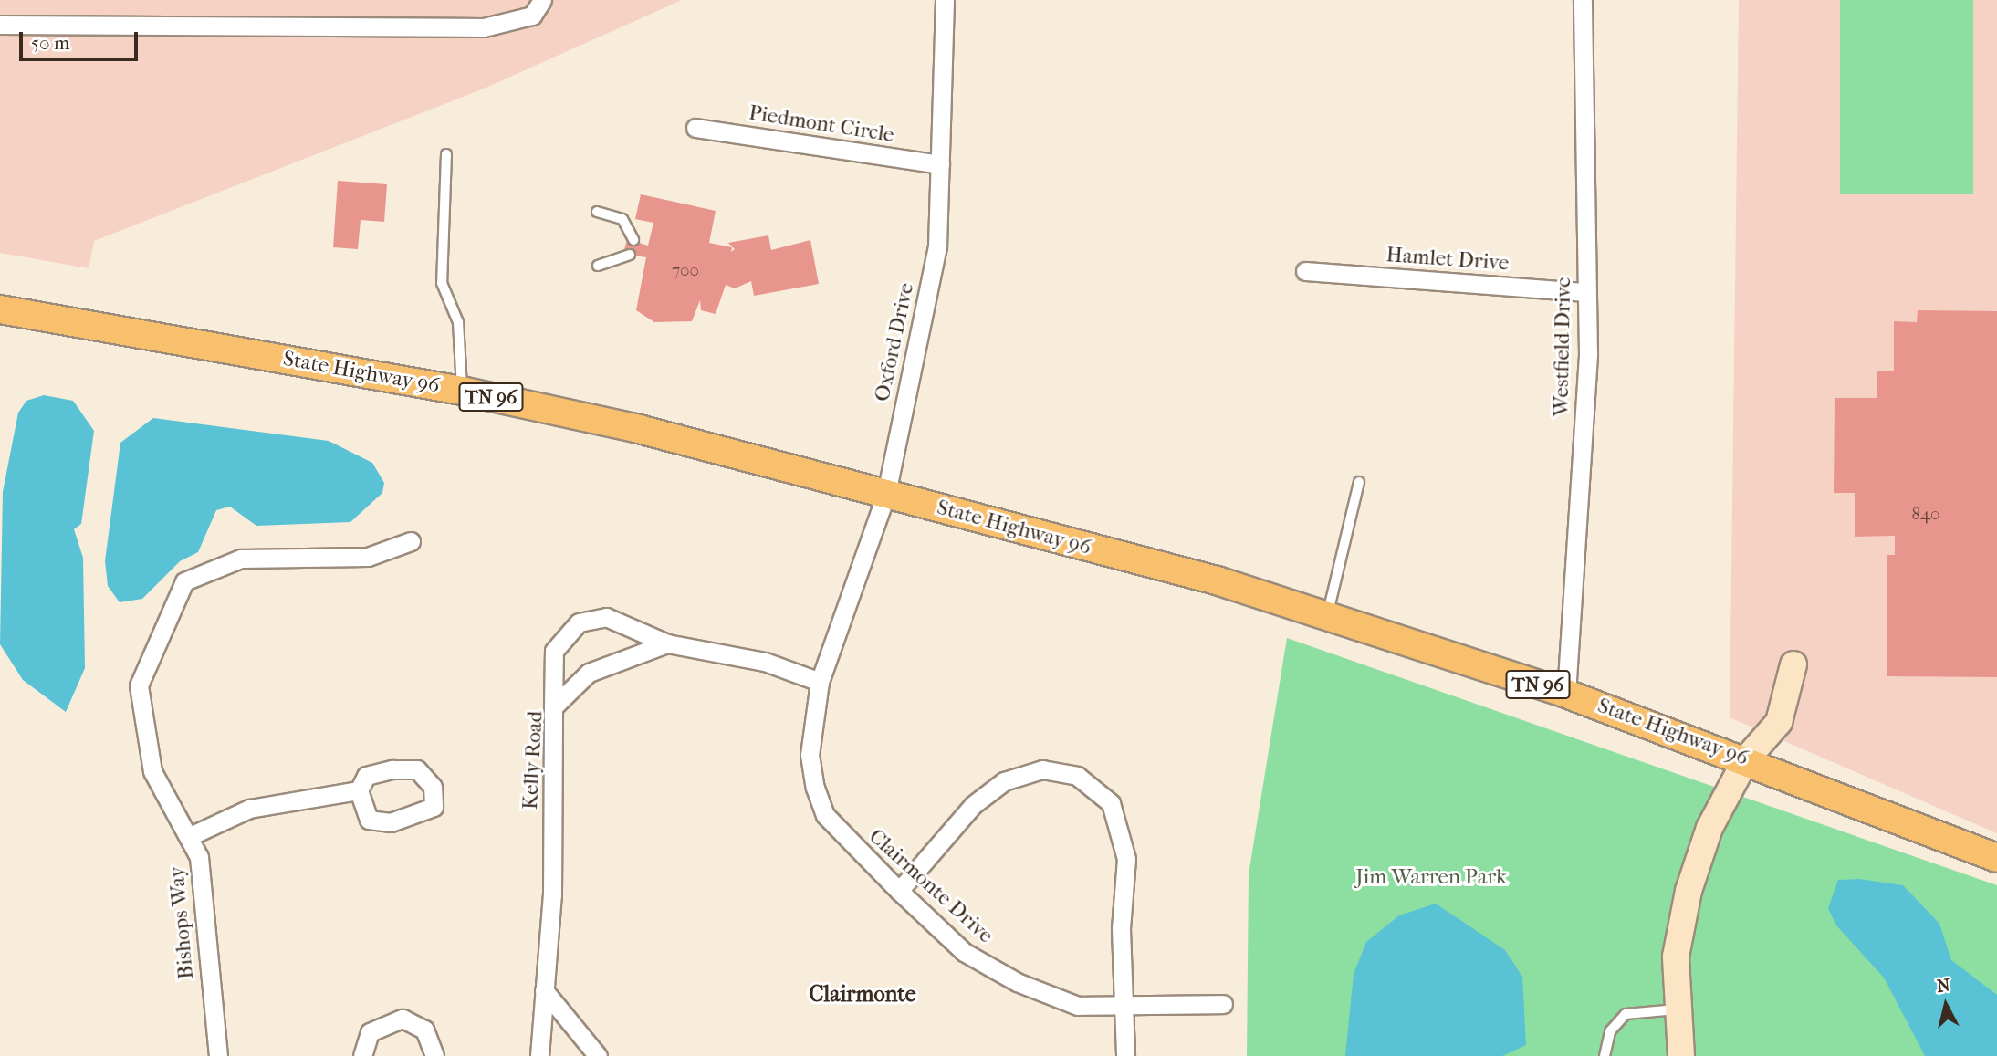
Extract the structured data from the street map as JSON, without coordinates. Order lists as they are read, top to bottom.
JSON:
{
  "streets": {
    "main road": ["State Highway 96", "TN 96"],
    "street": [
      "Piedmont Circle",
      "Hamlet Drive",
      "Oxford Drive",
      "Westfield Drive",
      "Kelly Road",
      "Clairmonte Drive",
      "Bishops Way"
    ]
  },
  "crossings": [
    ["Piedmont Circle", "Oxford Drive"],
    ["Hamlet Drive", "Westfield Drive"],
    ["Oxford Drive", "State Highway 96"],
    ["Oxford Drive", "Clairmonte Drive"],
    ["Westfield Drive", "State Highway 96"]
  ],
  "districts": ["Clairmonte"],
  "parks": ["Jim Warren Park"],
  "house_numbers": ["700", "840"],
  "scale_bar": "50 m",
  "north": "top"
}
